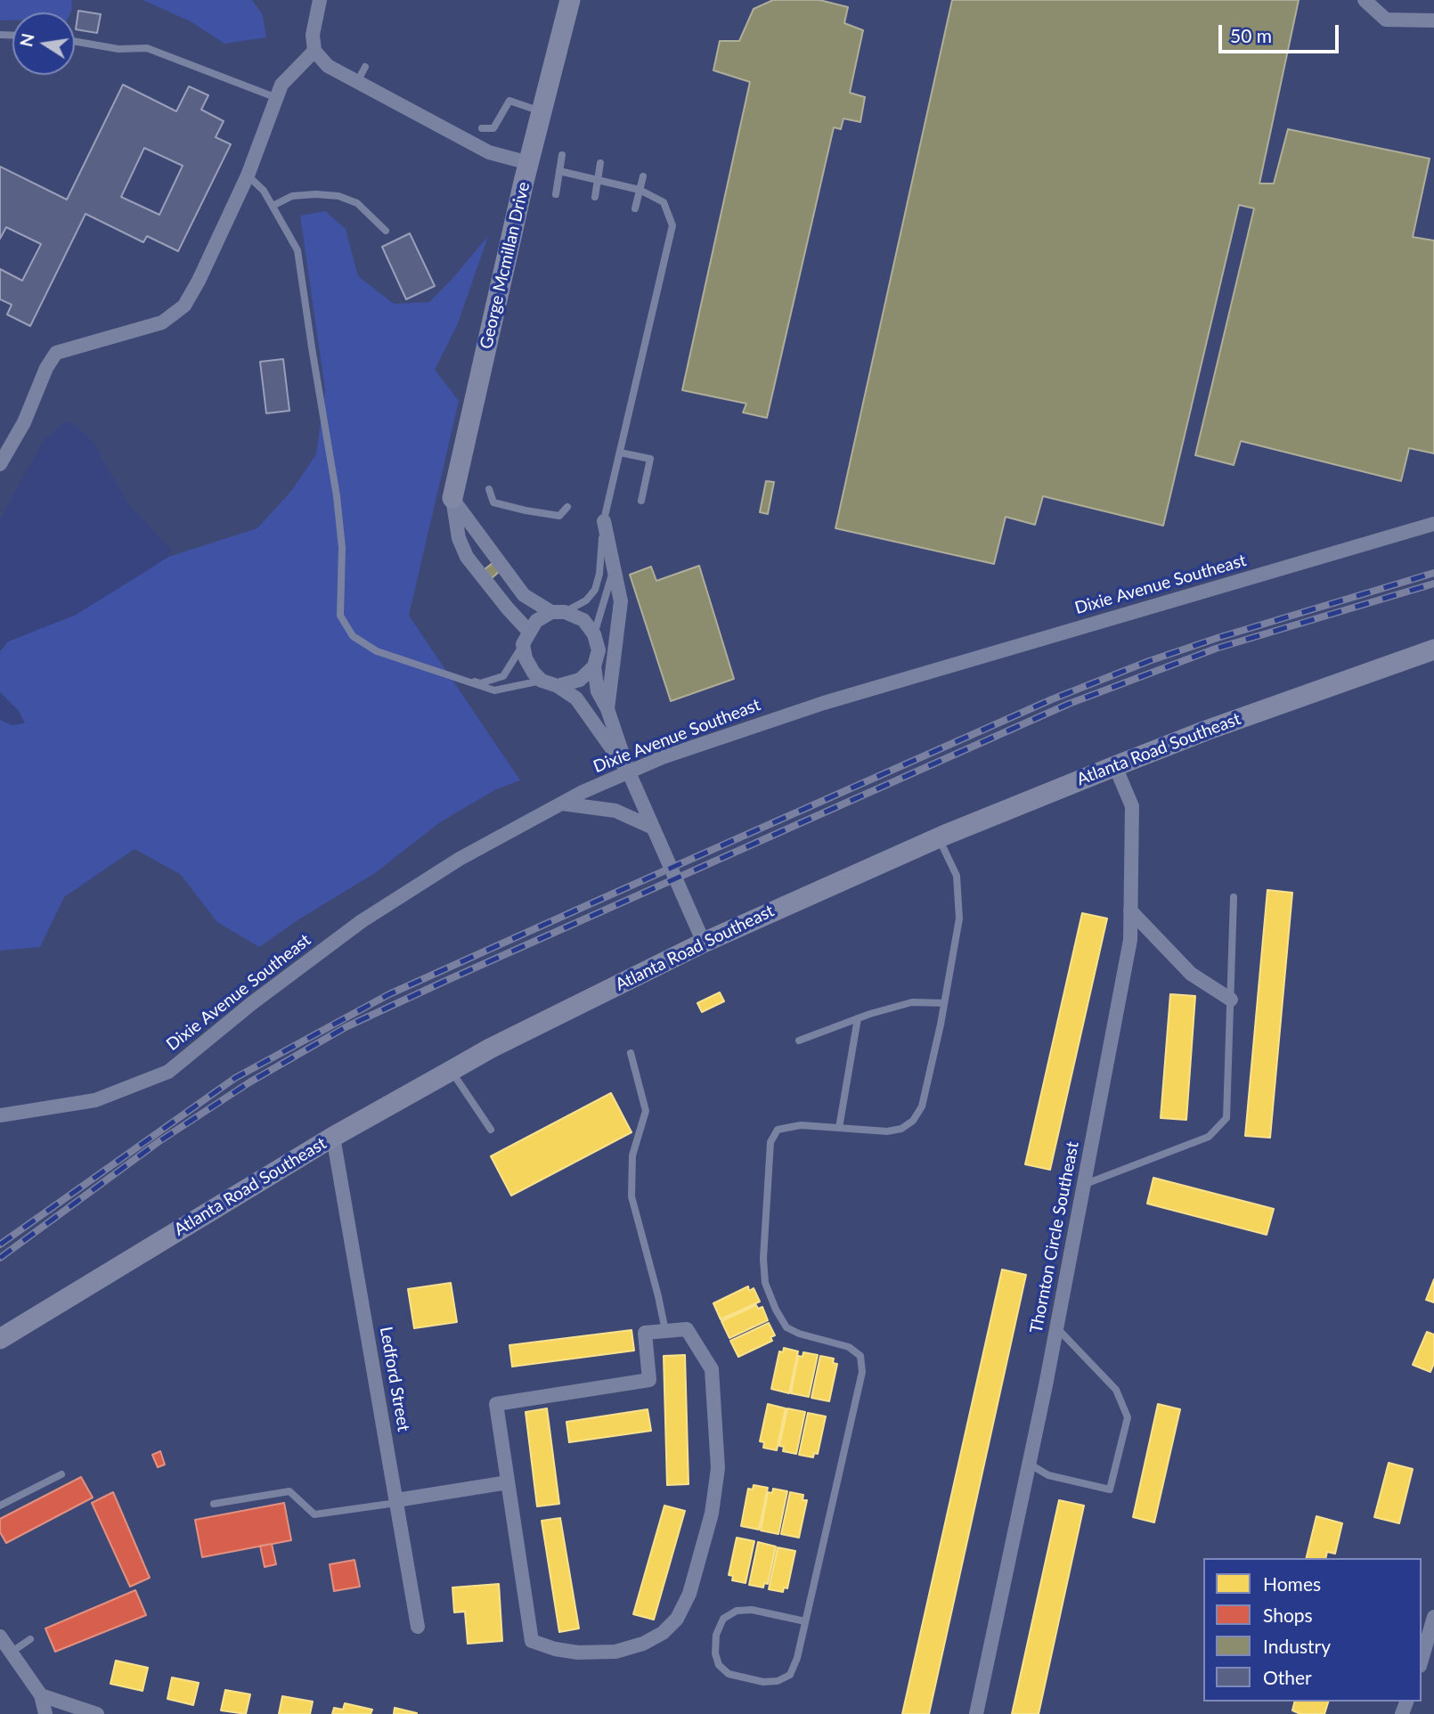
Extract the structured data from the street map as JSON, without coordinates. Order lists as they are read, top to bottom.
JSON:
{
  "streets": {
    "main road": ["George Mcmillan Drive", "Atlanta Road Southeast"],
    "street": ["Dixie Avenue Southeast", "Thornton Circle Southeast", "Ledford Street"]
  },
  "crossings": [
    ["Atlanta Road Southeast", "Thornton Circle Southeast"],
    ["Atlanta Road Southeast", "Ledford Street"]
  ],
  "legend": [
    "Homes",
    "Shops",
    "Industry",
    "Other"
  ],
  "scale_bar": "50 m",
  "north": "left"
}
